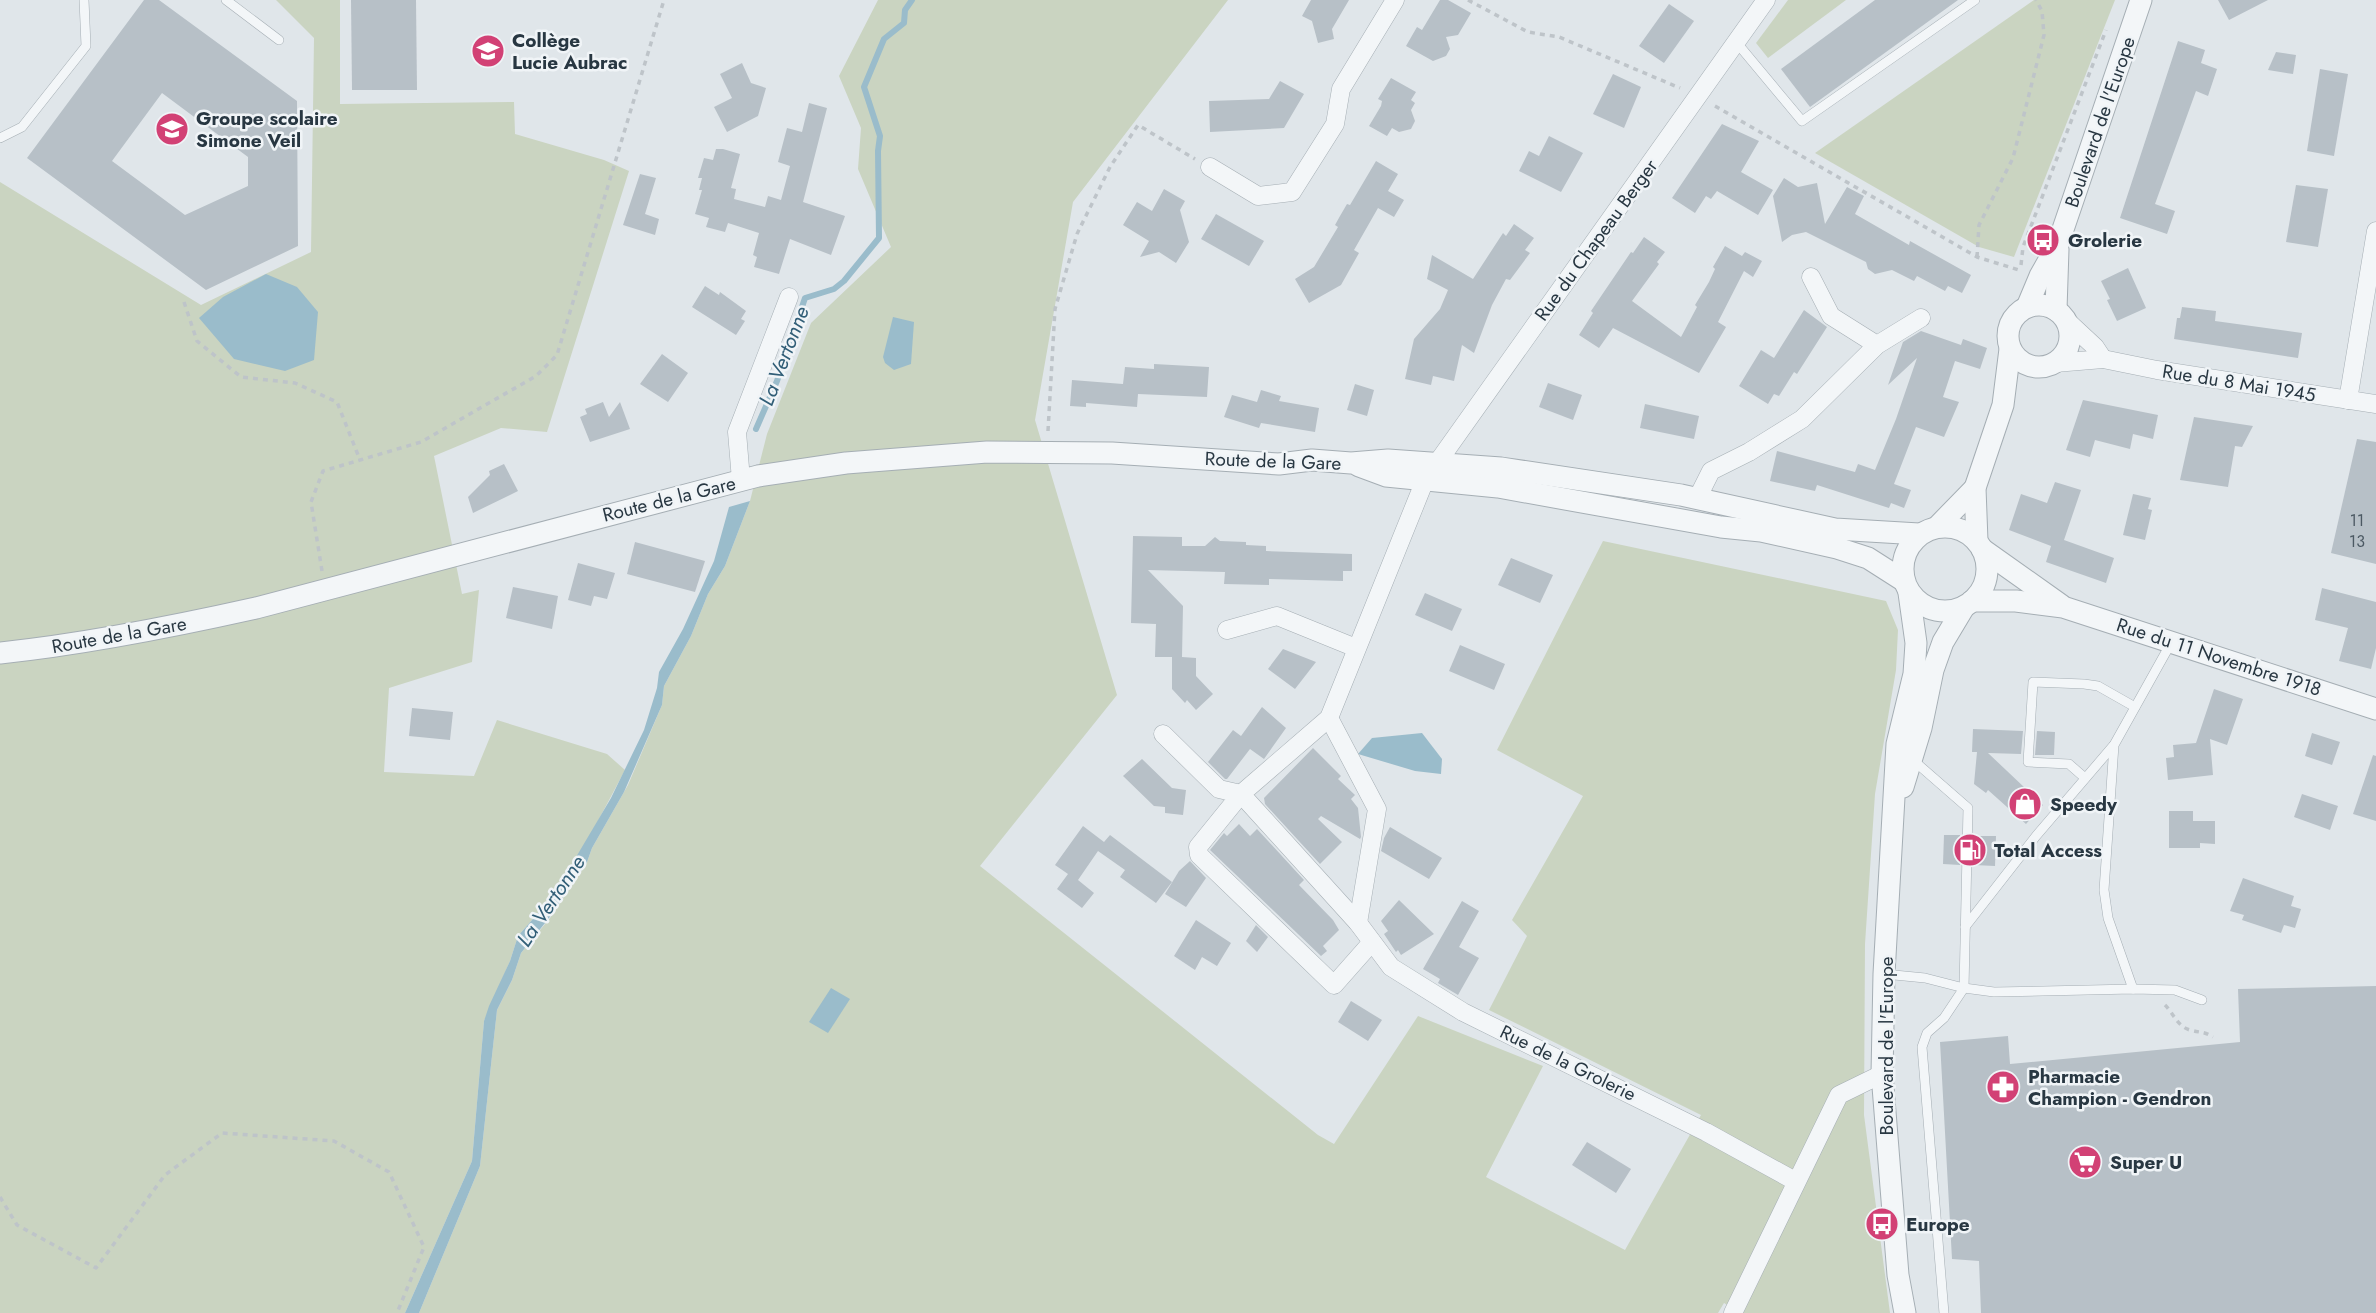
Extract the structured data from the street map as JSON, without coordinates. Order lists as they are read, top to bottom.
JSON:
{
  "streets": {
    "street": [
      "Boulevard de l'Europe",
      "Rue du Chapeau Berger",
      "Rue du 8 Mai 1945",
      "Route de la Gare",
      "Rue du 11 Novembre 1918",
      "Rue de la Grolerie"
    ]
  },
  "crossings": [
    ["Boulevard de l'Europe", "Rue du 8 Mai 1945"],
    ["Boulevard de l'Europe", "Route de la Gare"],
    ["Boulevard de l'Europe", "Rue du 11 Novembre 1918"],
    ["Rue du Chapeau Berger", "Route de la Gare"],
    ["Route de la Gare", "Rue du 11 Novembre 1918"]
  ],
  "water": ["La Vertonne"],
  "places": {
    "school or university": ["Collège Lucie Aubrac", "Groupe scolaire Simone Veil"],
    "bus stop": ["Grolerie", "Europe"],
    "shop": ["Speedy"],
    "fuel station": ["Total Access"],
    "pharmacy": ["Pharmacie Champion - Gendron"],
    "supermarket": ["Super U"]
  },
  "house_numbers": ["11", "13"]
}
